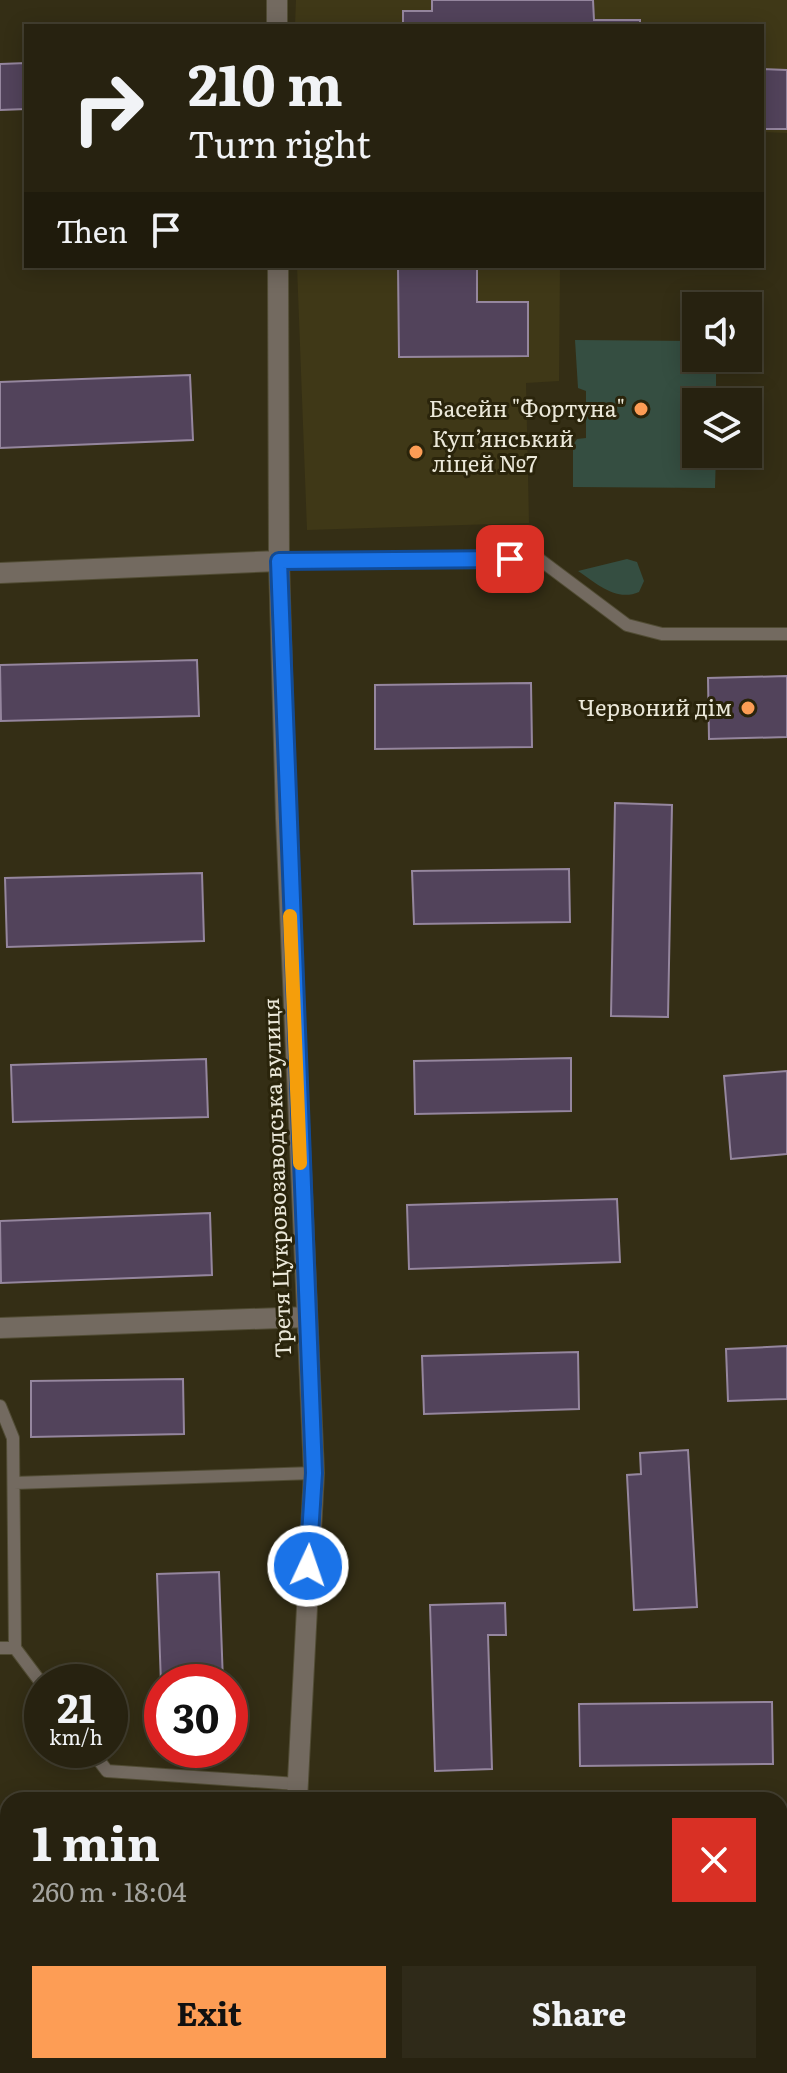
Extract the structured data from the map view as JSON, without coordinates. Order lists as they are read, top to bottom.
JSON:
{
  "streets": {
    "street": ["Третя Цукровозаводська вулиця"]
  },
  "places": ["Басейн \"Фортуна\"", "Купʼянський ліцей №7", "Червоний дім"],
  "page": {
    "turn": ["210 m", "Turn right"],
    "then": "Then",
    "speed": "21 km/h",
    "limit": "30",
    "heading": ["1 min", "260 m · 18:04"],
    "buttons": ["Exit", "Share"]
  }
}
